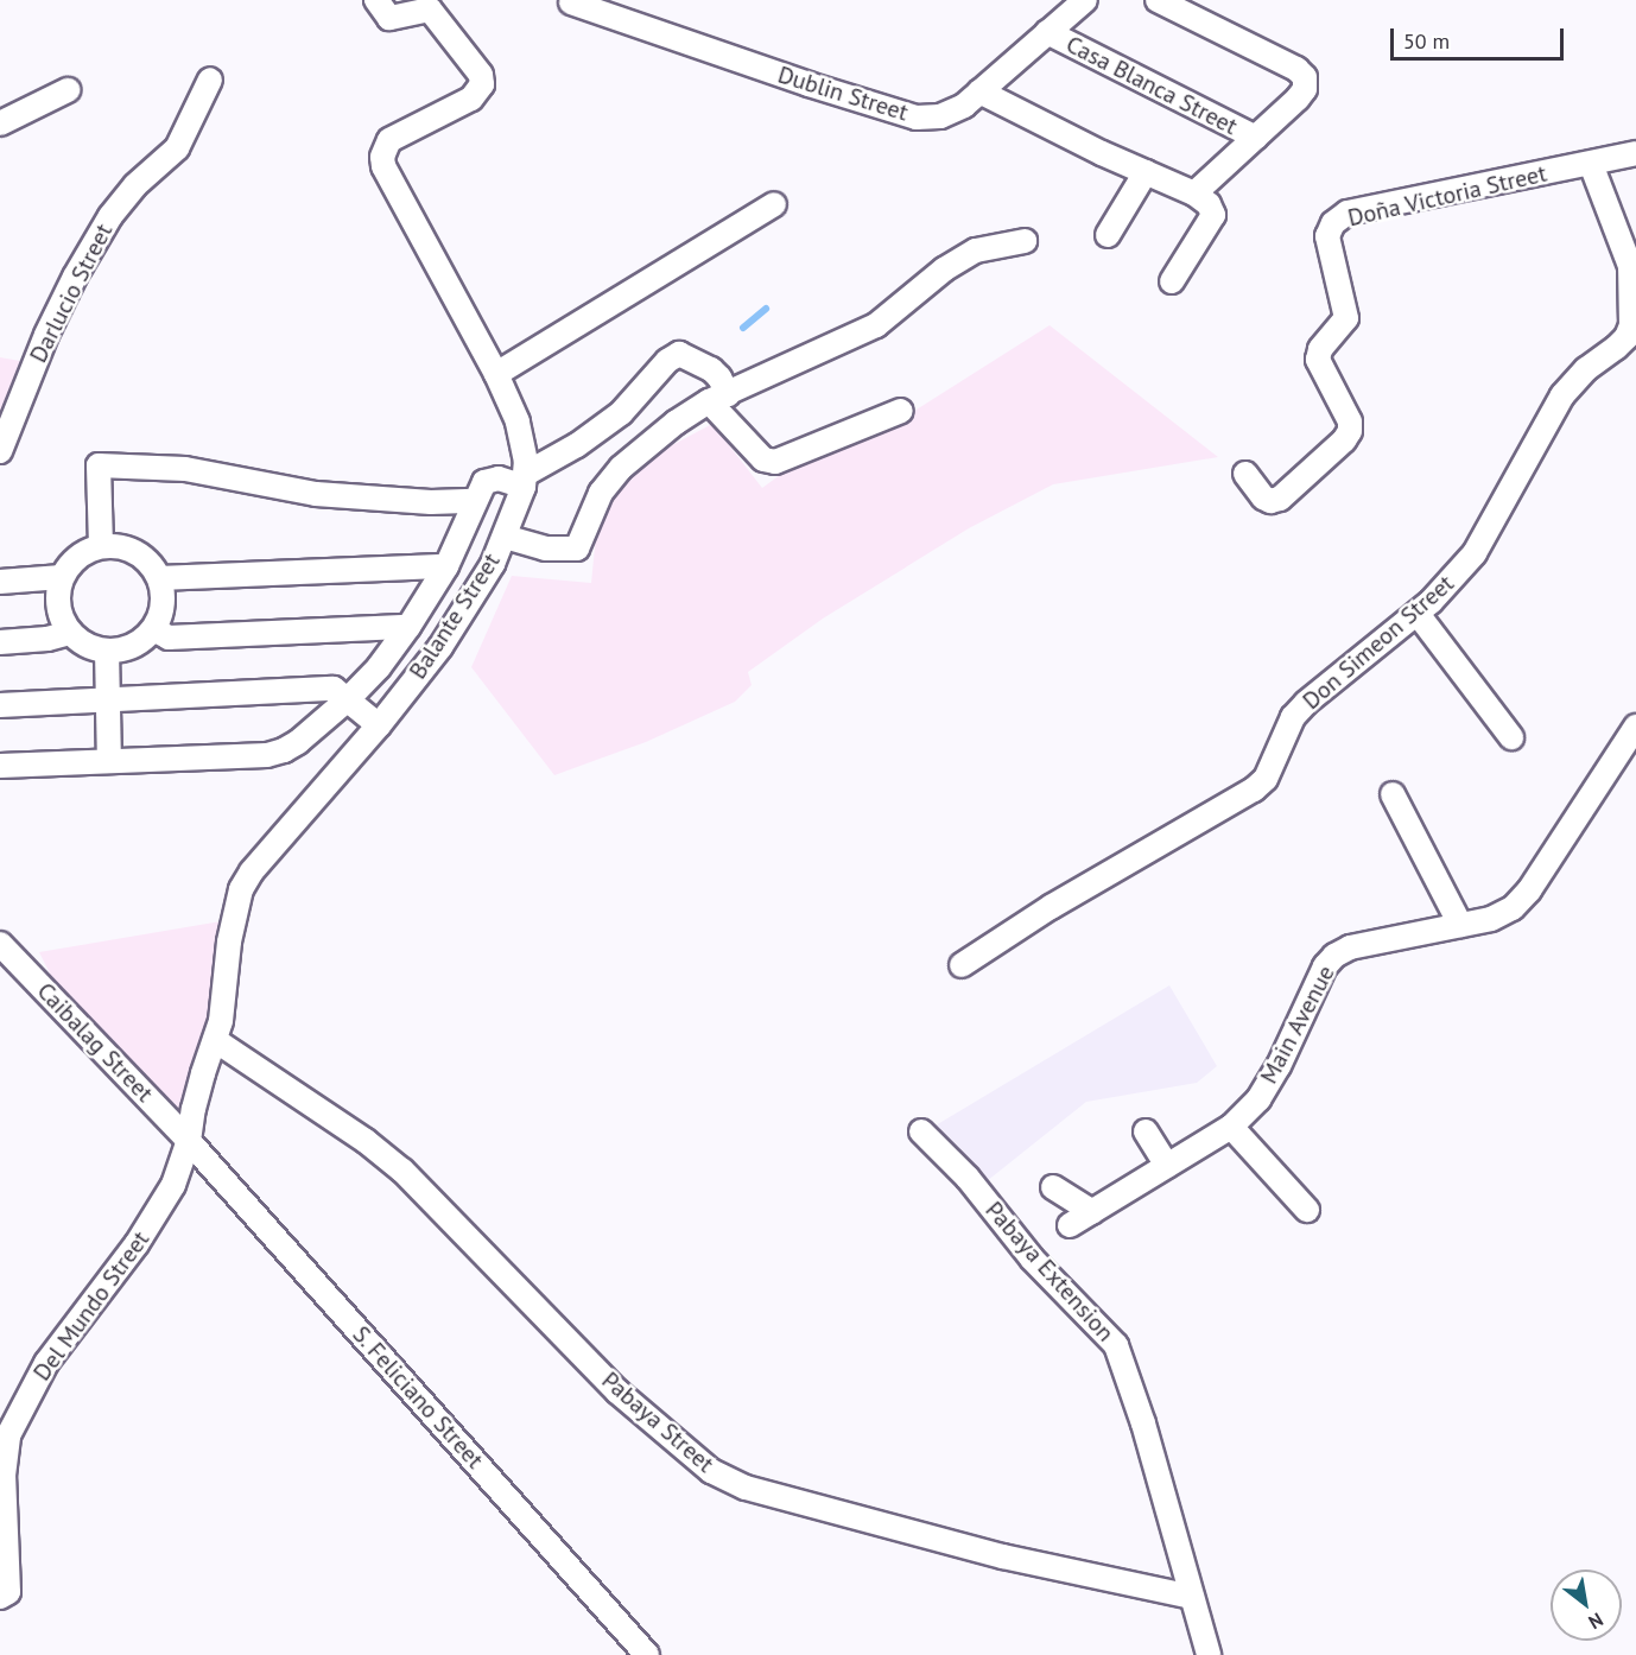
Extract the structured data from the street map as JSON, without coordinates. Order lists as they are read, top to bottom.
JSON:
{
  "streets": {
    "street": [
      "Casa Blanca Street",
      "Dublin Street",
      "Doña Victoria Street",
      "Darlucio Street",
      "Balante Street",
      "Don Simeon Street",
      "Main Avenue",
      "Caibalag Street",
      "Pabaya Extension",
      "Del Mundo Street",
      "S. Feliciano Street",
      "Pabaya Street"
    ]
  },
  "crossings": [
    ["Casa Blanca Street", "Dublin Street"],
    ["Doña Victoria Street", "Don Simeon Street"],
    ["Balante Street", "Caibalag Street"],
    ["Balante Street", "Del Mundo Street"],
    ["Balante Street", "S. Feliciano Street"],
    ["Balante Street", "Pabaya Street"],
    ["Caibalag Street", "Del Mundo Street"],
    ["Caibalag Street", "S. Feliciano Street"],
    ["Pabaya Extension", "Pabaya Street"],
    ["Del Mundo Street", "S. Feliciano Street"]
  ],
  "scale_bar": "50 m",
  "north": "bottom right"
}
